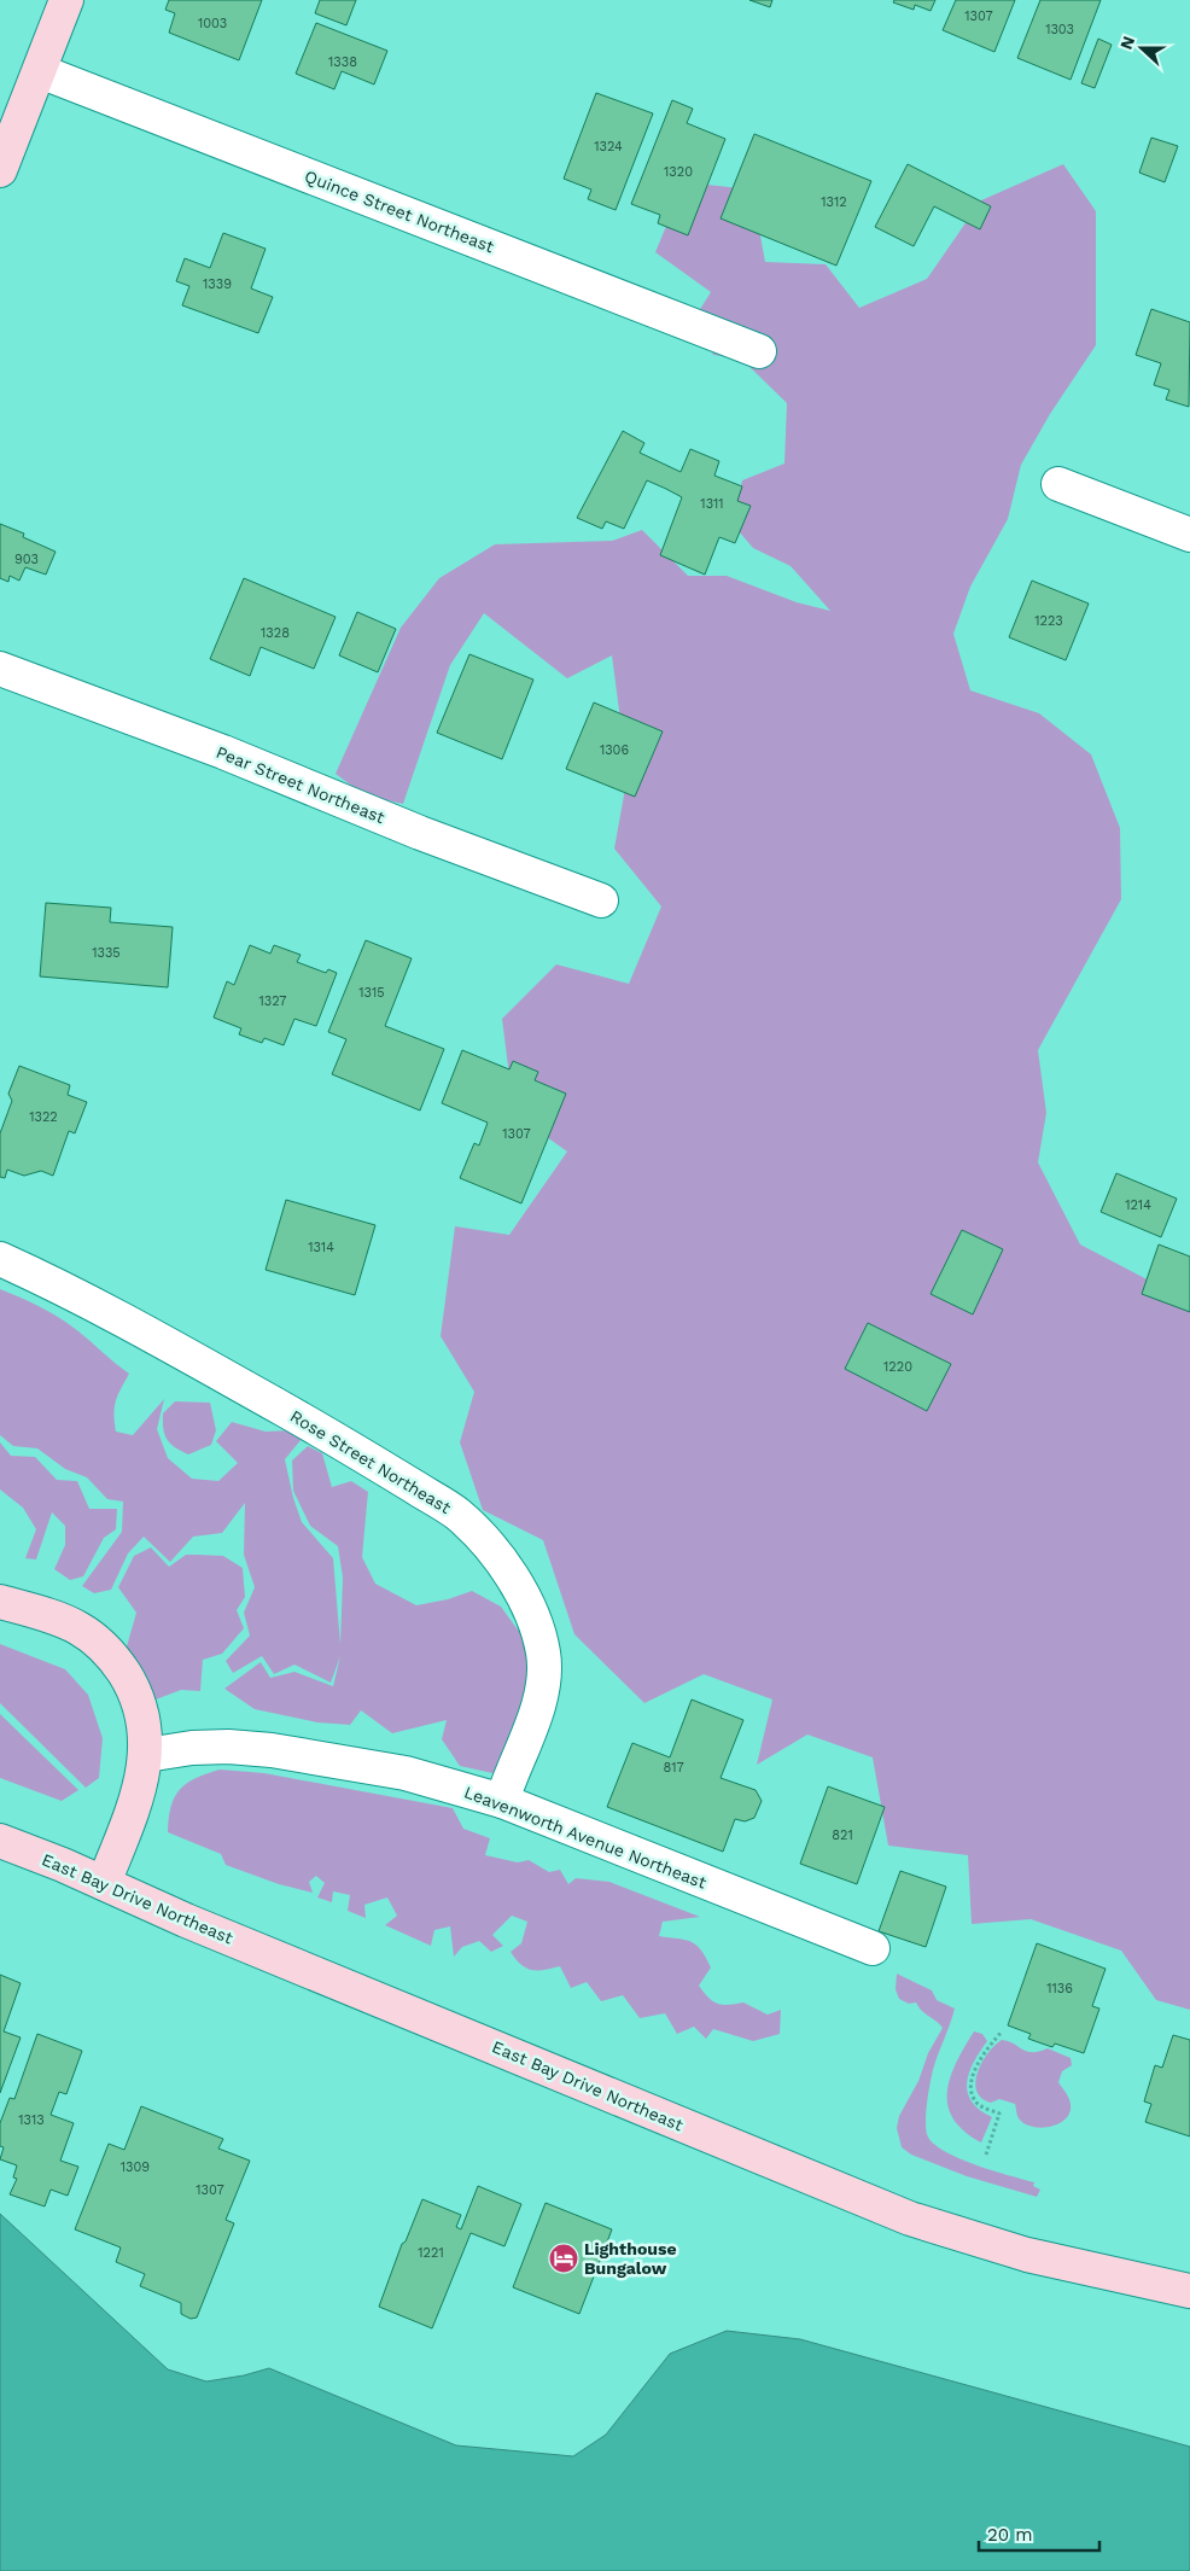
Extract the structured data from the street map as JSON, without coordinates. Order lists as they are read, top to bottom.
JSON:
{
  "streets": {
    "street": [
      "Quince Street Northeast",
      "Pear Street Northeast",
      "Rose Street Northeast",
      "Leavenworth Avenue Northeast",
      "East Bay Drive Northeast"
    ]
  },
  "crossings": [
    ["Rose Street Northeast", "Leavenworth Avenue Northeast"]
  ],
  "places": {
    "hotel": ["Lighthouse Bungalow"]
  },
  "house_numbers": [
    "1307",
    "1003",
    "1303",
    "1338",
    "1324",
    "1320",
    "1312",
    "1339",
    "1311",
    "903",
    "1223",
    "1328",
    "1306",
    "1335",
    "1315",
    "1327",
    "1322",
    "1307",
    "1214",
    "1314",
    "1220",
    "817",
    "821",
    "1136",
    "1313",
    "1309",
    "1307",
    "1221"
  ],
  "scale_bar": "20 m",
  "north": "left"
}
